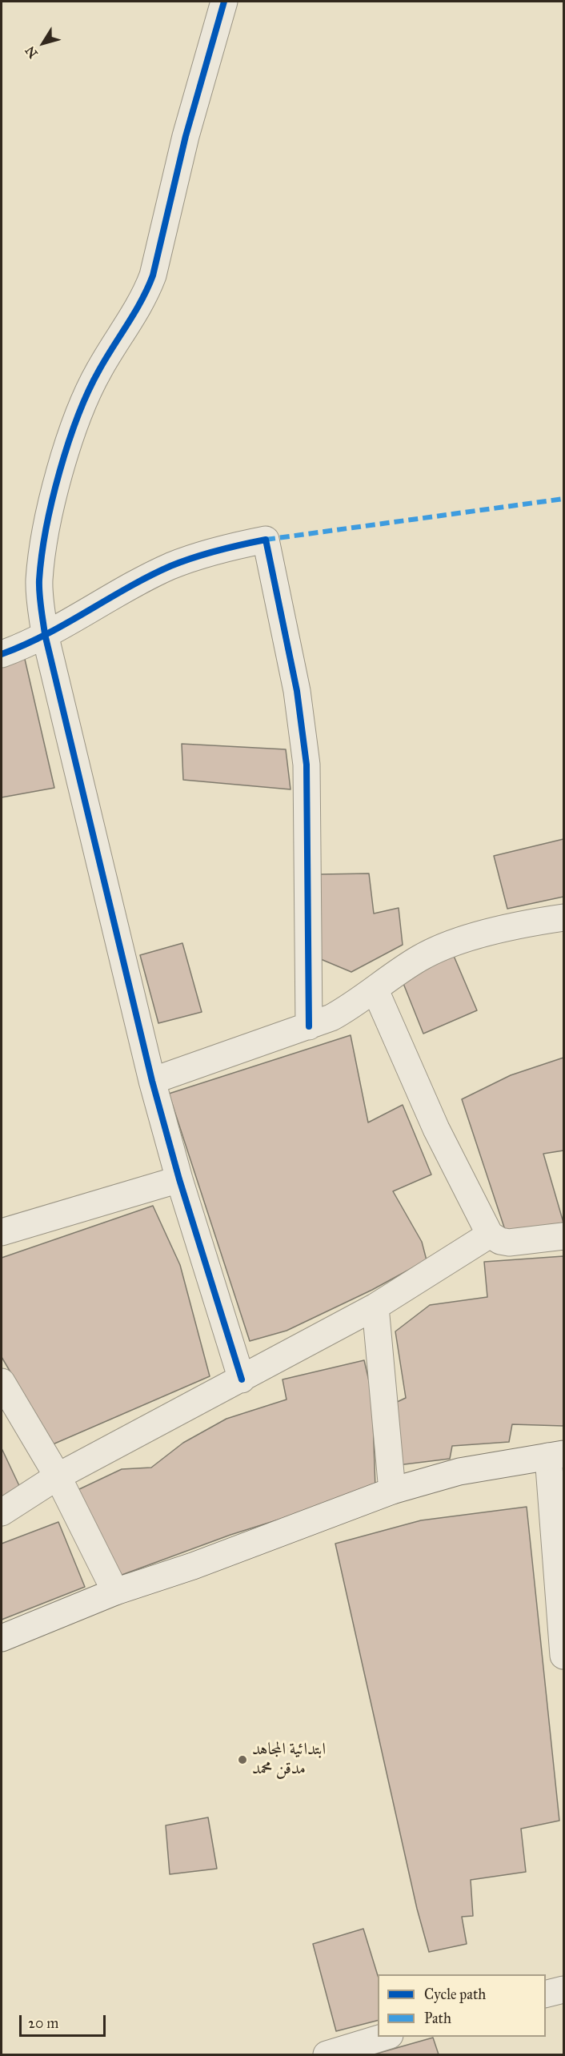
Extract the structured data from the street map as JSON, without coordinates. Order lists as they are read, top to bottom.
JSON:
{
  "places": ["ابتدائية المجاهد مدقن محمد"],
  "legend": ["Cycle path", "Path"],
  "scale_bar": "20 m",
  "north": "bottom left"
}
